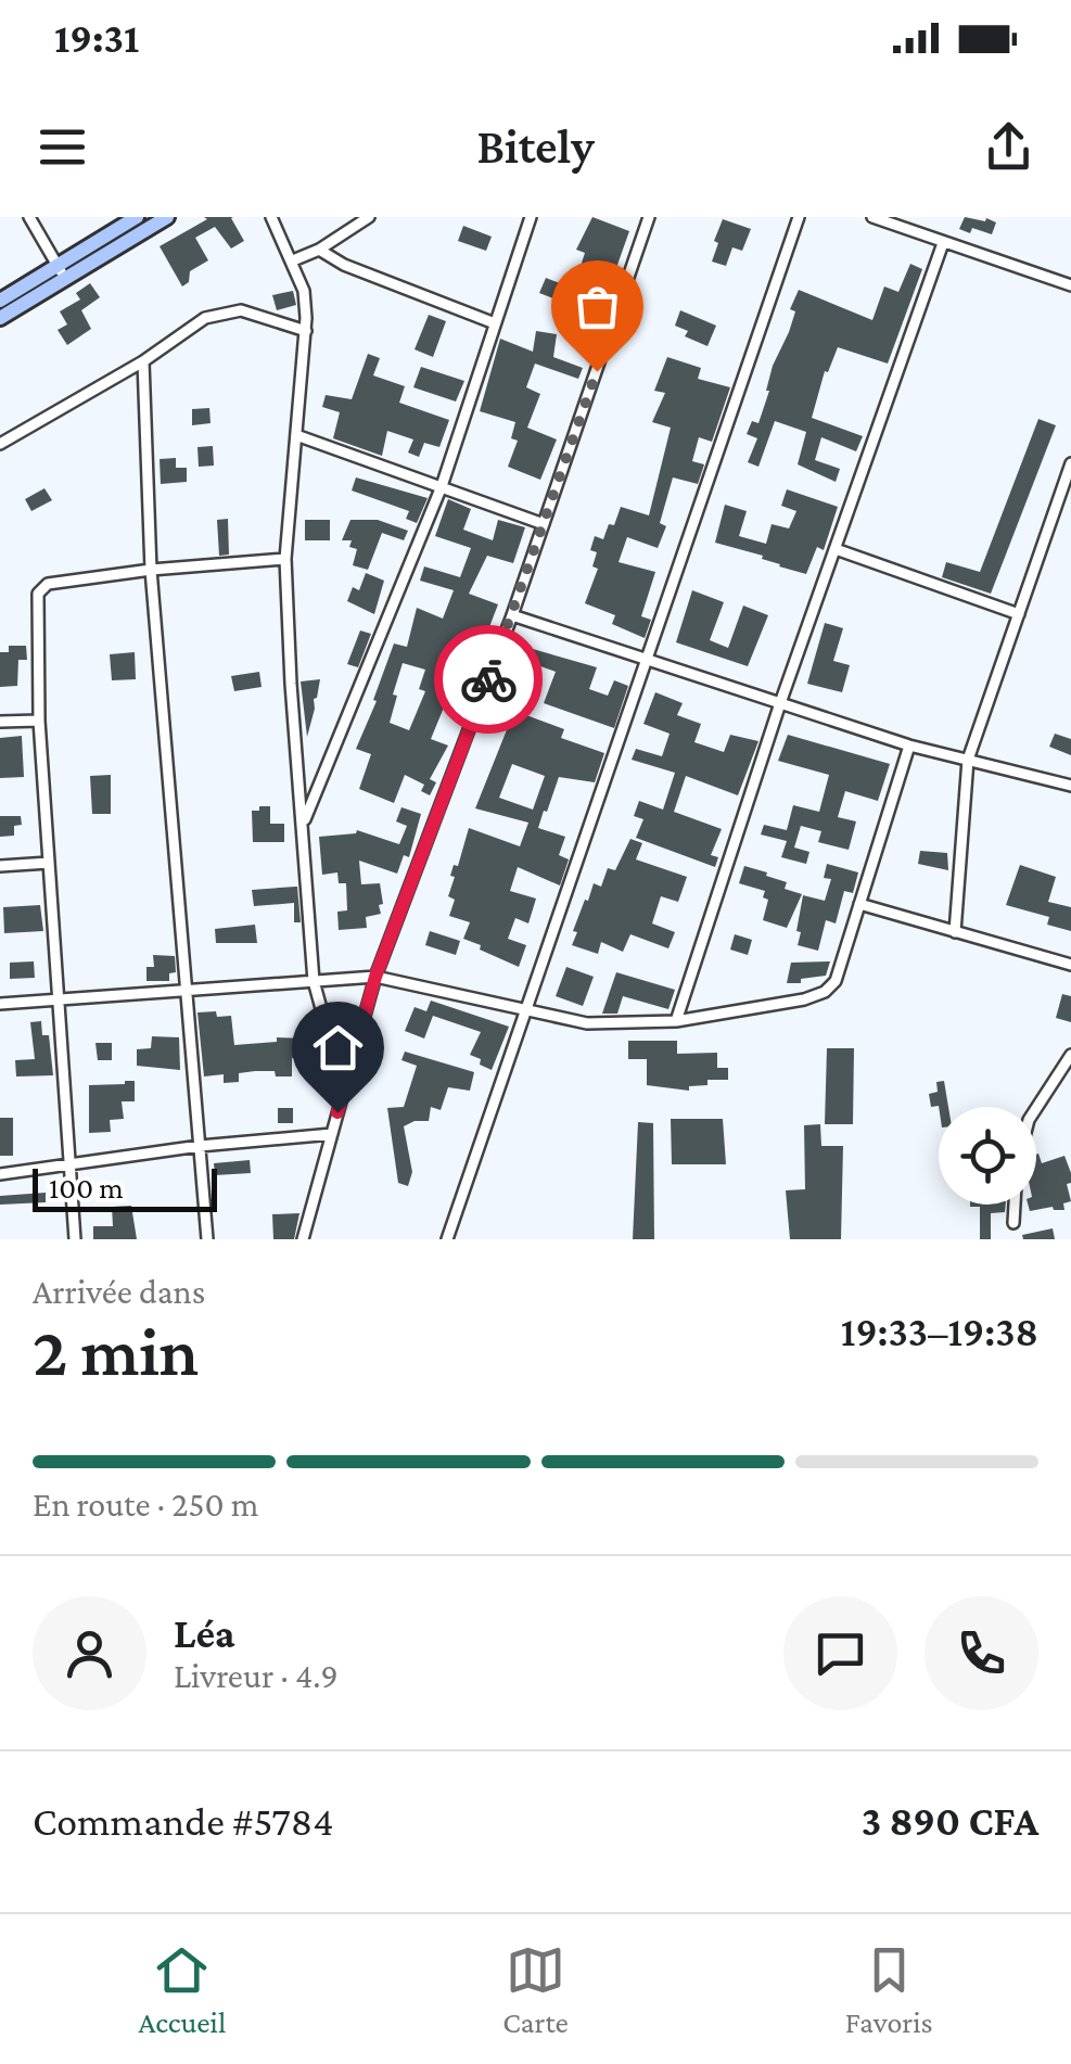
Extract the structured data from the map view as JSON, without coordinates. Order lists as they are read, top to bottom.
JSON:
{
  "scale_bar": "100 m",
  "page": {
    "status": "19:31",
    "header": "Bitely",
    "scale": "100 m",
    "heading": ["2 min", "Arrivée dans", "19:33–19:38"],
    "panel": [
      "Léa",
      "Livreur · 4.9",
      "Commande #5784",
      "3 890 CFA"
    ],
    "bar": "En route · 250 m",
    "tabs": ["Accueil", "Carte", "Favoris"]
  }
}
